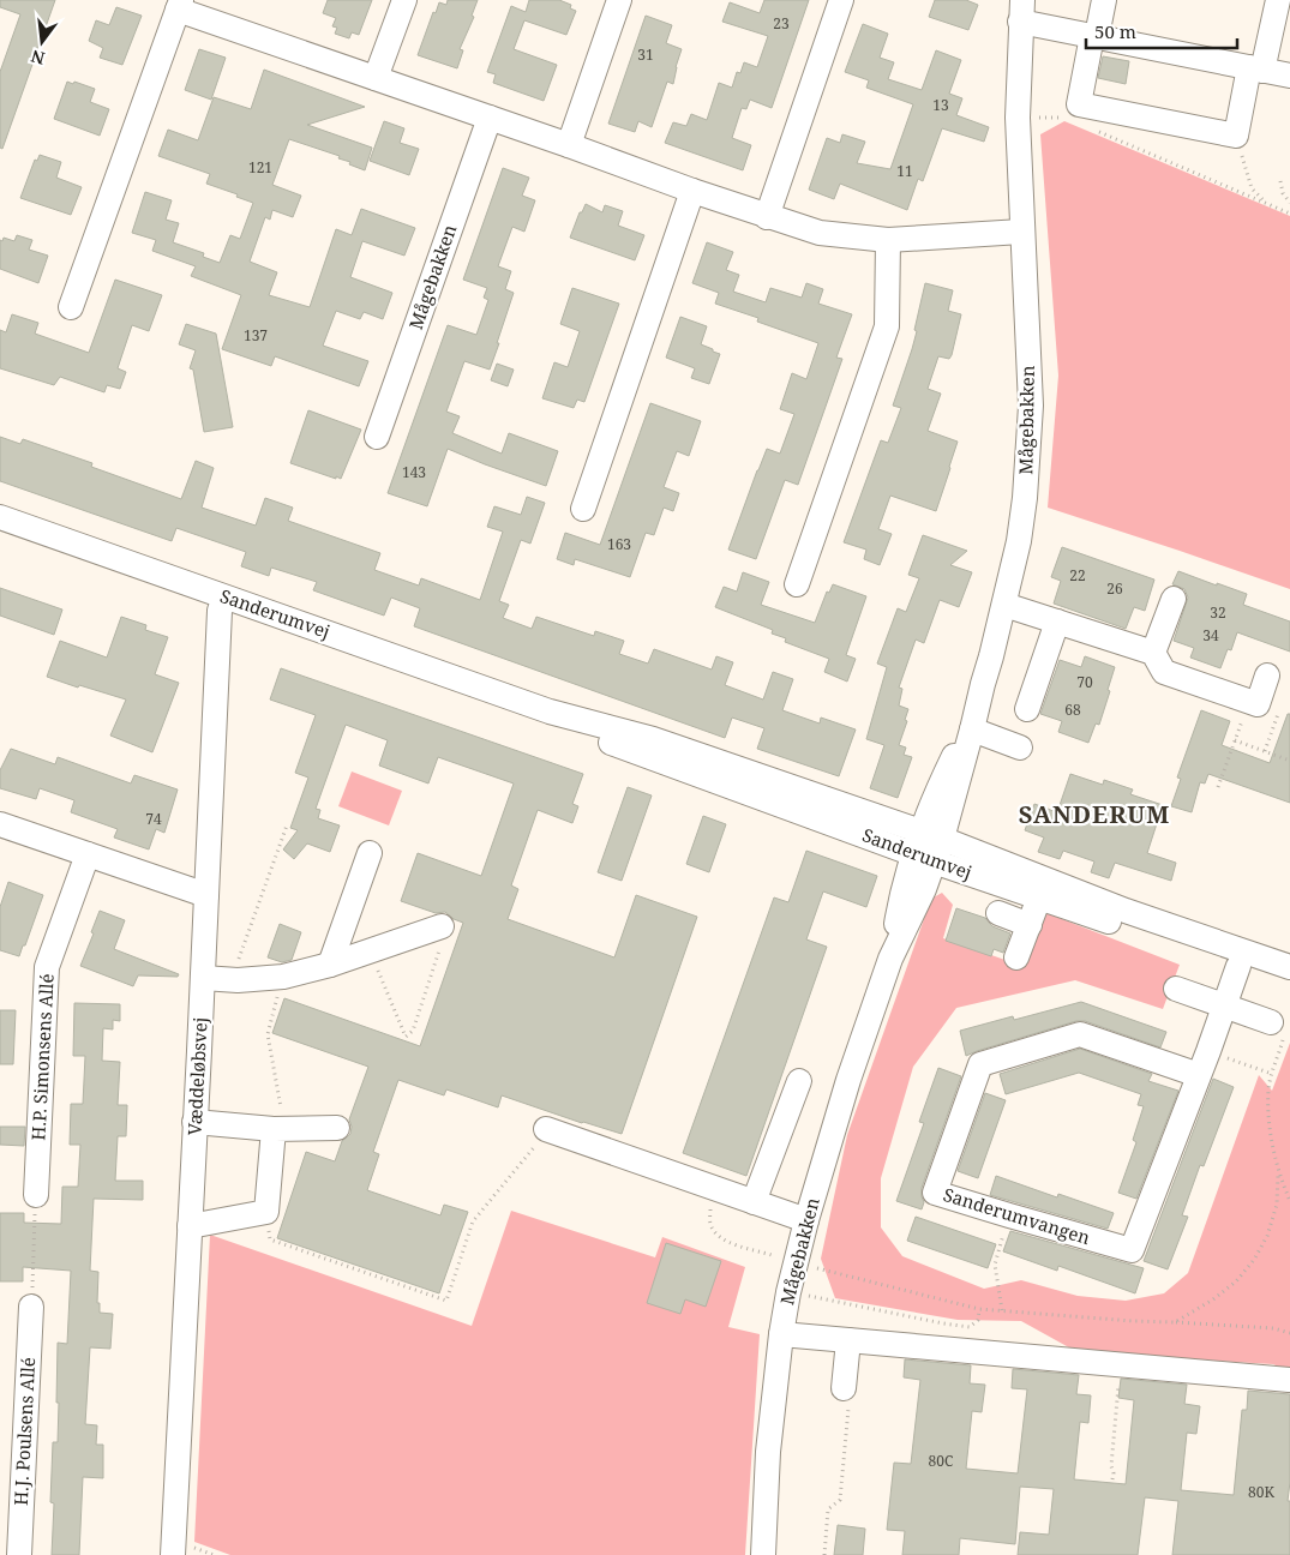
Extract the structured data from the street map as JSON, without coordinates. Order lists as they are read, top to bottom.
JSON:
{
  "streets": {
    "street": [
      "Mågebakken",
      "Sanderumvej",
      "H.P. Simonsens Allé",
      "Væddeløbsvej",
      "Sanderumvangen",
      "H.J. Poulsens Allé"
    ]
  },
  "crossings": [
    ["Mågebakken", "Sanderumvej"],
    ["Sanderumvej", "Væddeløbsvej"],
    ["Sanderumvej", "Sanderumvangen"]
  ],
  "districts": ["SANDERUM"],
  "house_numbers": [
    "23",
    "31",
    "13",
    "121",
    "11",
    "137",
    "143",
    "163",
    "22",
    "26",
    "32",
    "34",
    "70",
    "68",
    "74",
    "80C",
    "80K"
  ],
  "scale_bar": "50 m",
  "north": "bottom"
}
